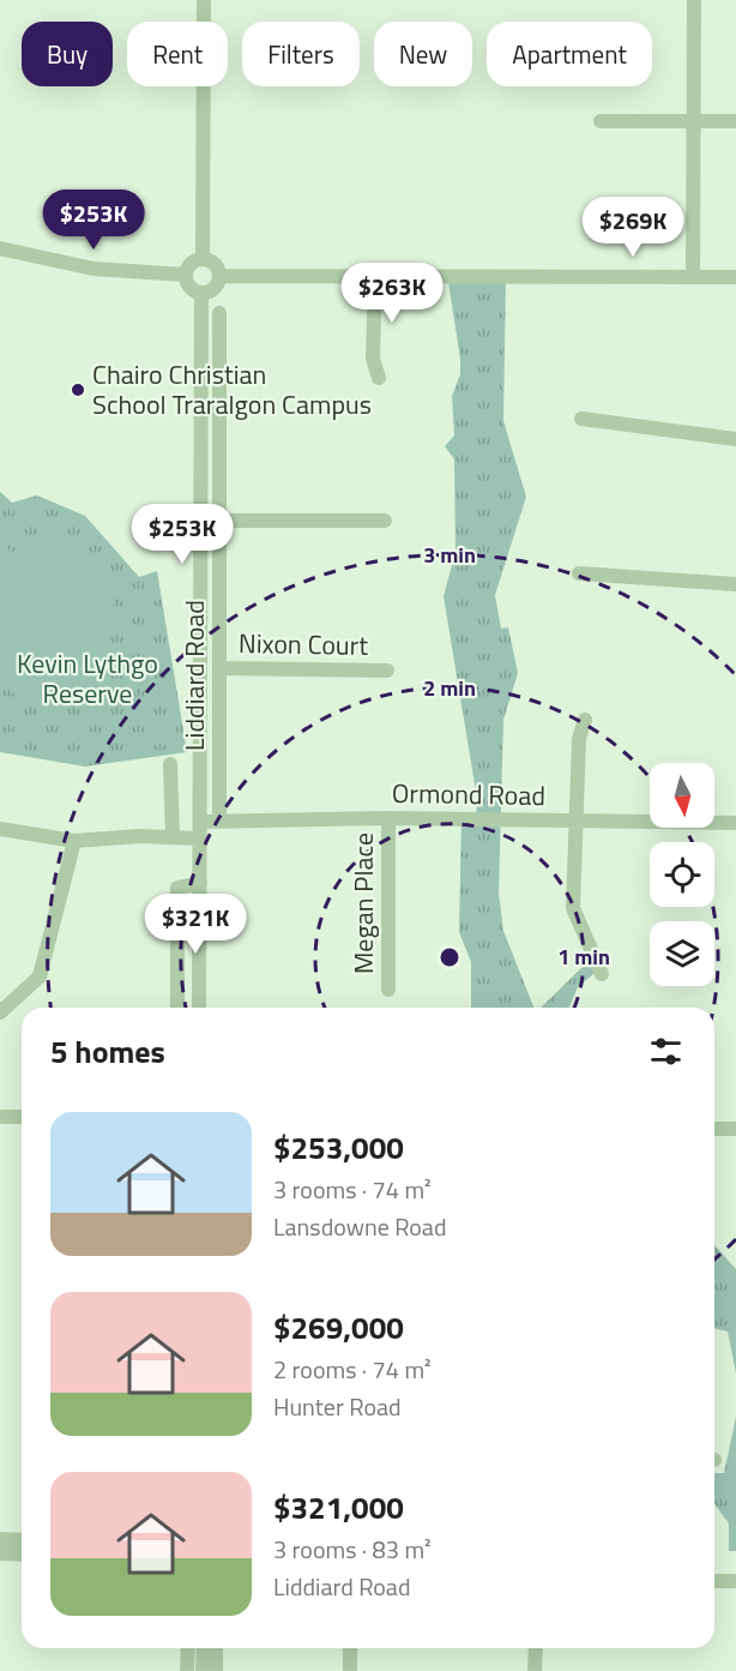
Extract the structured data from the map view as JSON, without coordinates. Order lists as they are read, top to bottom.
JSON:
{
  "streets": {
    "street": [
      "Nixon Court",
      "Liddiard Road",
      "Ormond Road",
      "Megan Place"
    ]
  },
  "crossings": [
    ["Nixon Court", "Liddiard Road"],
    ["Liddiard Road", "Ormond Road"],
    ["Ormond Road", "Megan Place"]
  ],
  "parks": ["Kevin Lythgo Reserve"],
  "places": ["Chairo Christian School Traralgon Campus"],
  "north": "bottom",
  "page": {
    "chip": [
      "Buy",
      "Rent",
      "Filters",
      "New",
      "Apartment"
    ],
    "price": [
      "$253K",
      "$269K",
      "$263K",
      "$253K",
      "$321K"
    ],
    "heading": "5 homes",
    "list": [
      {
        "name": "$253,000",
        "note": "3 rooms · 74 m² · Lansdowne Road"
      },
      {
        "name": "$269,000",
        "note": "2 rooms · 74 m² · Hunter Road"
      },
      {
        "name": "$321,000",
        "note": "3 rooms · 83 m² · Liddiard Road"
      }
    ]
  },
  "rings": ["3 min", "2 min", "1 min"]
}
